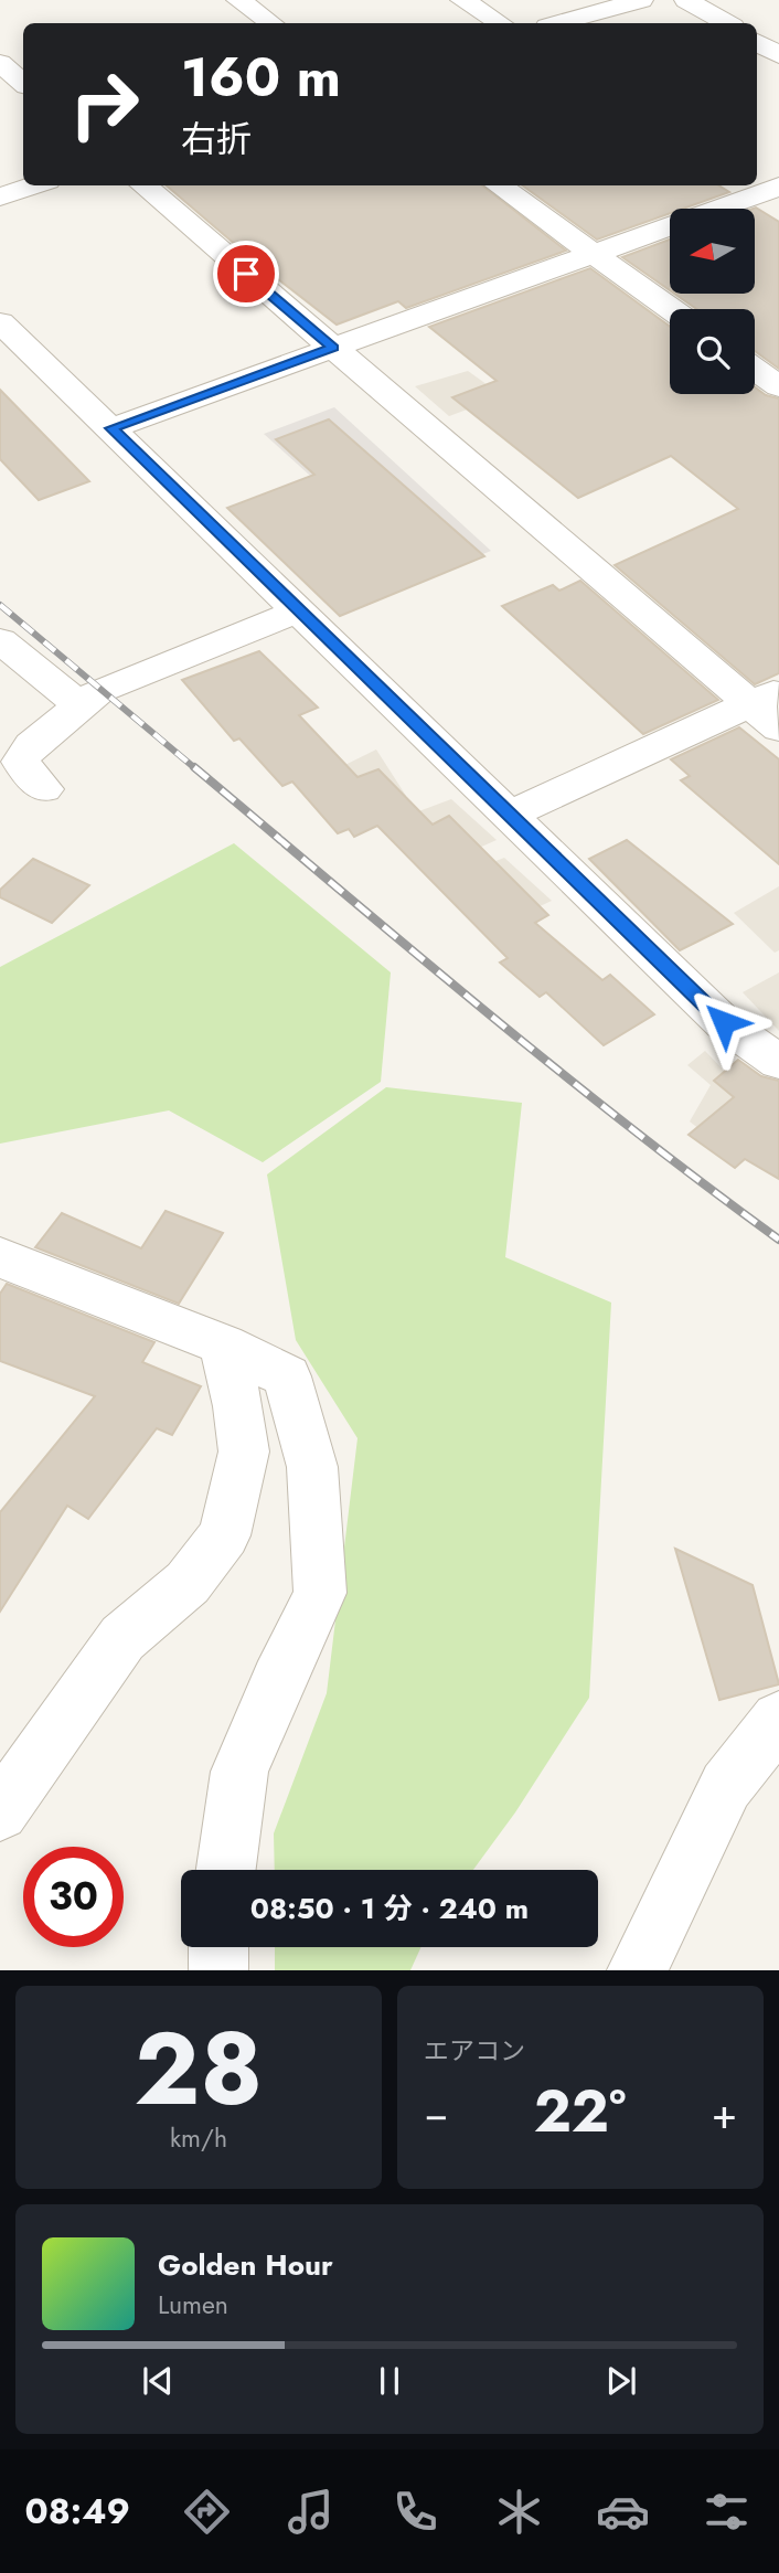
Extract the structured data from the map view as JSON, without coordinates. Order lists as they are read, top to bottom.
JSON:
{
  "north": "left",
  "page": {
    "turn": ["160 m", "右折"],
    "limit": "30",
    "trip": "08:50 · 1 分 · 240 m",
    "tile": [
      ["28", "km/h"],
      "エアコン"
    ],
    "heat": ["−", "22°", "+"],
    "song": ["Golden Hour", "Lumen"],
    "tabs": "08:49"
  }
}
